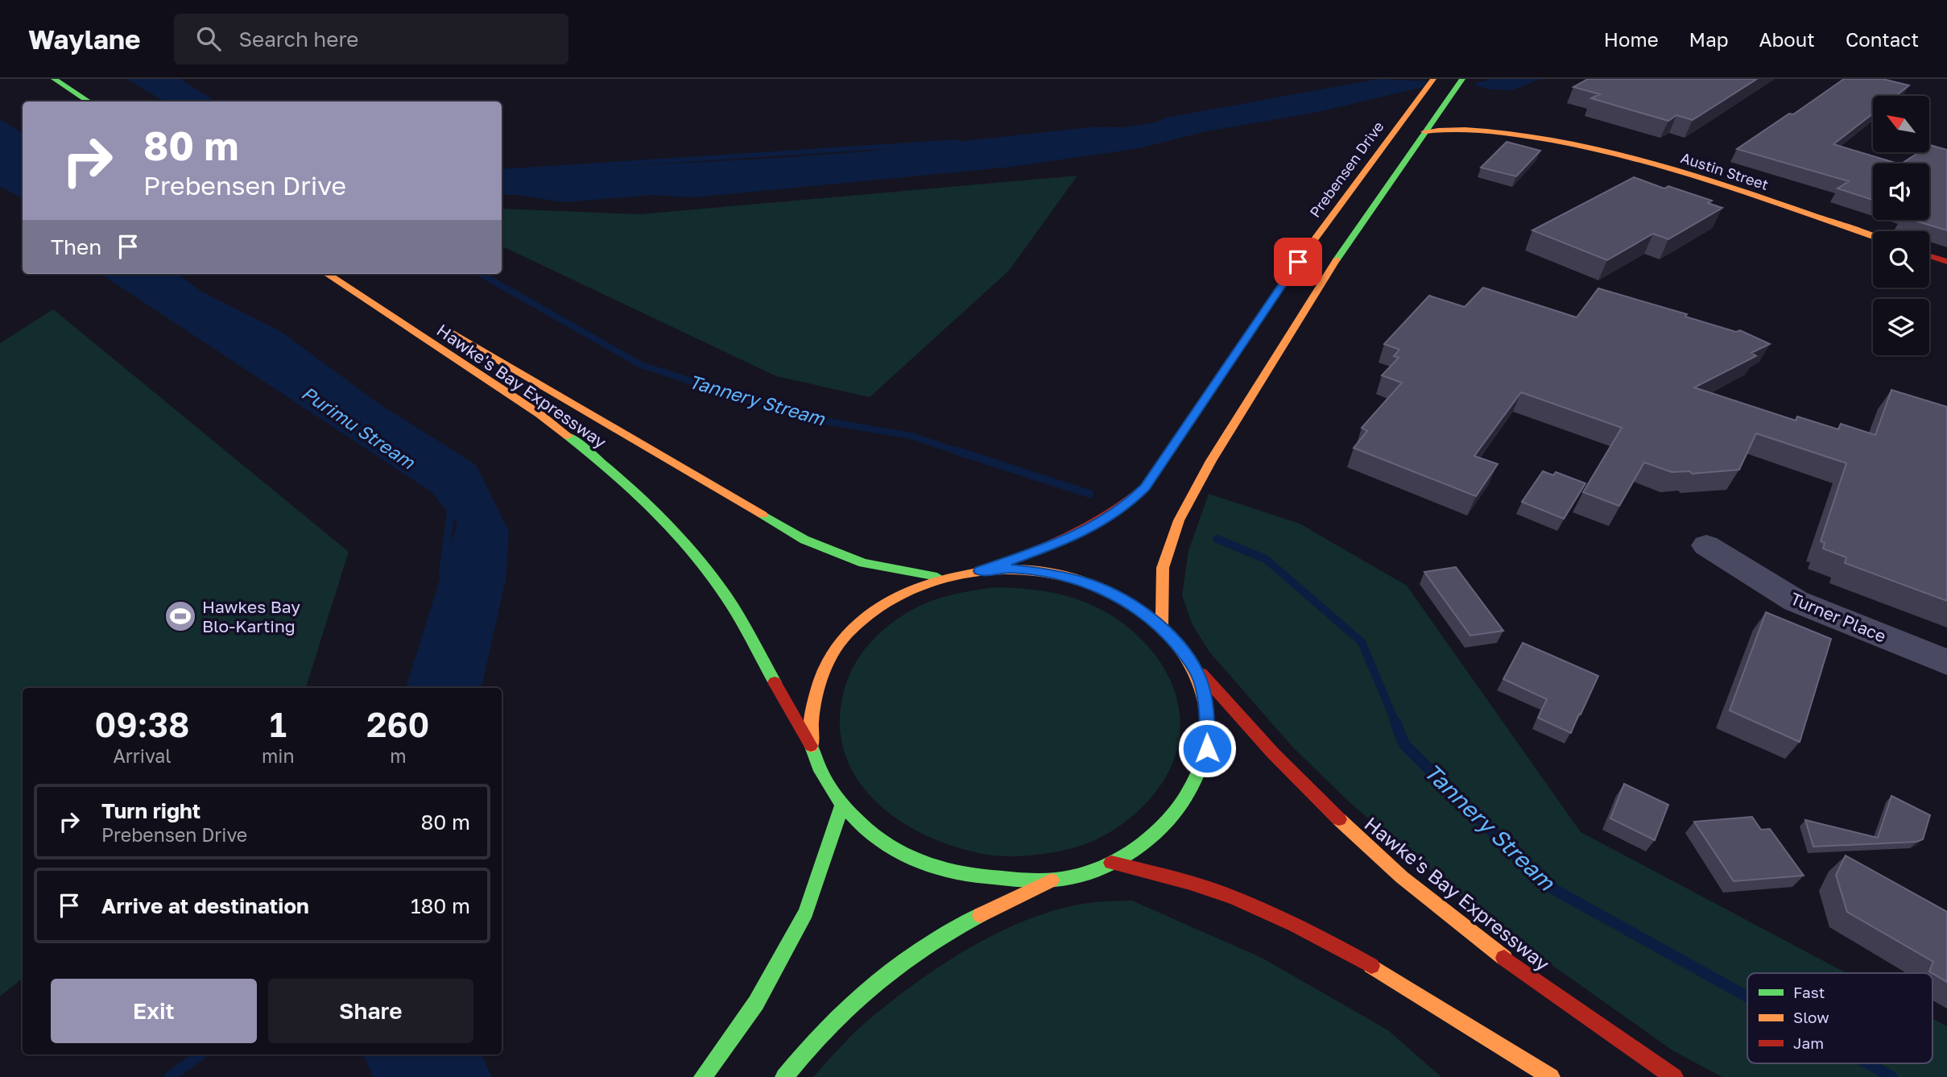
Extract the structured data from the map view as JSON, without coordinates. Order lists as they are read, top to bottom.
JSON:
{
  "streets": {
    "main road": ["Prebensen Drive", "Austin Street", "Hawke's Bay Expressway"],
    "street": ["Turner Place"]
  },
  "crossings": [
    ["Prebensen Drive", "Hawke's Bay Expressway"]
  ],
  "water": ["Tannery Stream", "Purimu Stream"],
  "places": {
    "sports": ["Hawkes Bay Blo-Karting"]
  },
  "legend": ["Fast", "Slow", "Jam"],
  "north": "top left",
  "page": {
    "header": "Waylane",
    "search": "Search here",
    "nav": [
      "Home",
      "Map",
      "About",
      "Contact"
    ],
    "turn": ["80 m", "Prebensen Drive"],
    "then": "Then",
    "eta": [
      "09:38",
      "Arrival",
      "1",
      "min",
      "260",
      "m"
    ],
    "list": [
      {
        "name": "Turn right",
        "note": "Prebensen Drive",
        "value": "80 m"
      },
      {
        "name": "Arrive at destination",
        "value": "180 m"
      }
    ],
    "buttons": ["Exit", "Share"]
  }
}
